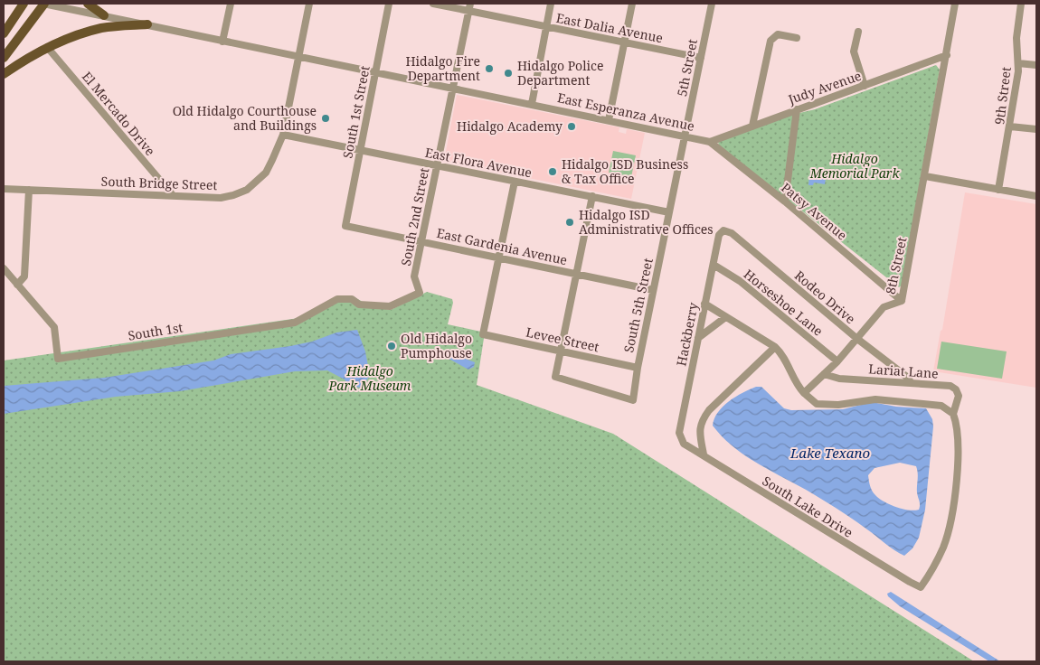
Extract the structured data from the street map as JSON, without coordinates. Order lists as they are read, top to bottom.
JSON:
{
  "streets": {
    "street": [
      "East Dalia Avenue",
      "5th Street",
      "Judy Avenue",
      "9th Street",
      "South 1st Street",
      "East Esperanza Avenue",
      "El Mercado Drive",
      "East Flora Avenue",
      "South Bridge Street",
      "Patsy Avenue",
      "South 2nd Street",
      "East Gardenia Avenue",
      "8th Street",
      "Rodeo Drive",
      "Horseshoe Lane",
      "South 5th Street",
      "South 1st",
      "Hackberry",
      "Levee Street",
      "Lariat Lane",
      "South Lake Drive"
    ]
  },
  "crossings": [
    ["East Dalia Avenue", "5th Street"],
    ["East Dalia Avenue", "South 2nd Street"],
    ["5th Street", "East Esperanza Avenue"],
    ["5th Street", "South 5th Street"],
    ["Judy Avenue", "East Esperanza Avenue"],
    ["Judy Avenue", "Patsy Avenue"],
    ["Judy Avenue", "8th Street"],
    ["South 1st Street", "East Esperanza Avenue"],
    ["South 1st Street", "East Flora Avenue"],
    ["South 1st Street", "East Gardenia Avenue"],
    ["East Esperanza Avenue", "South Bridge Street"],
    ["East Esperanza Avenue", "Patsy Avenue"],
    ["East Esperanza Avenue", "South 2nd Street"],
    ["East Esperanza Avenue", "South 5th Street"],
    ["El Mercado Drive", "South Bridge Street"],
    ["East Flora Avenue", "South Bridge Street"],
    ["East Flora Avenue", "South 2nd Street"],
    ["East Flora Avenue", "South 5th Street"],
    ["Patsy Avenue", "8th Street"],
    ["South 2nd Street", "East Gardenia Avenue"],
    ["South 2nd Street", "South 1st"],
    ["East Gardenia Avenue", "South 5th Street"],
    ["East Gardenia Avenue", "Levee Street"],
    ["8th Street", "Rodeo Drive"],
    ["8th Street", "Horseshoe Lane"],
    ["8th Street", "Lariat Lane"],
    ["Rodeo Drive", "Hackberry"],
    ["Rodeo Drive", "Lariat Lane"],
    ["Horseshoe Lane", "Hackberry"],
    ["South 5th Street", "Levee Street"],
    ["Hackberry", "South Lake Drive"],
    ["Lariat Lane", "South Lake Drive"]
  ],
  "water": ["Lake Texano"],
  "parks": ["Hidalgo Memorial Park", "Hidalgo Park Museum"],
  "places": [
    "Hidalgo Fire Department",
    "Hidalgo Police Department",
    "Old Hidalgo Courthouse and Buildings",
    "Hidalgo Academy",
    "Hidalgo ISD Business & Tax Office",
    "Hidalgo ISD Administrative Offices",
    "Old Hidalgo Pumphouse"
  ]
}
